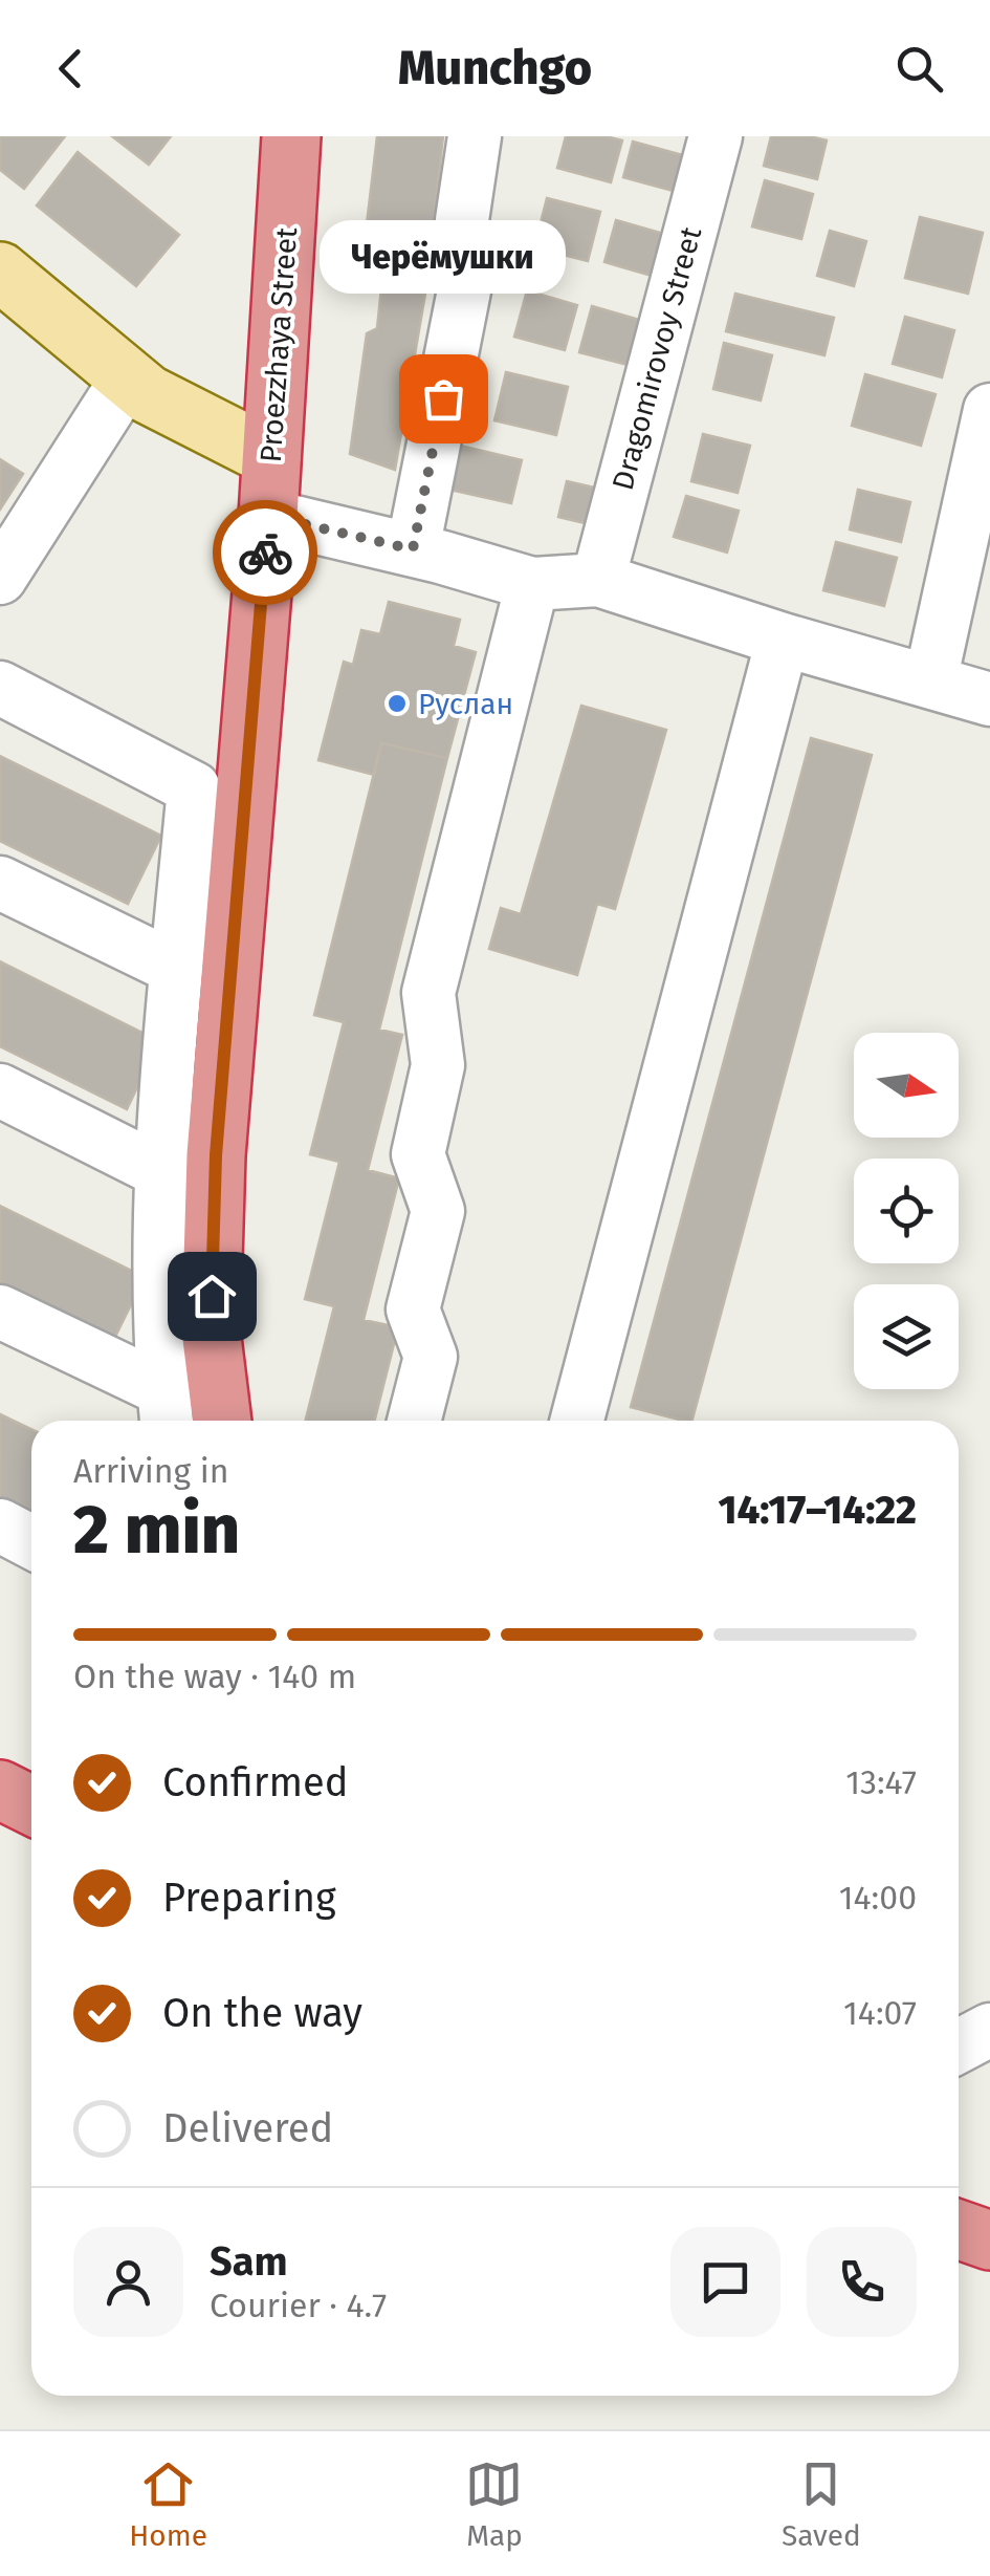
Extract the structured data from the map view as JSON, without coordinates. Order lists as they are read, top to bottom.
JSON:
{
  "streets": {
    "highway": ["Proezzhaya Street"],
    "street": ["Dragomirovoy Street"]
  },
  "places": ["Черёмушки", "Руслан"],
  "north": "right",
  "page": {
    "header": "Munchgo",
    "bubble": "Черёмушки",
    "heading": ["2 min", "Arriving in", "14:17–14:22"],
    "panel": ["Sam", "Courier · 4.7"],
    "bar": "On the way · 140 m",
    "list": [
      ["Confirmed", "13:47"],
      ["Preparing", "14:00"],
      ["On the way", "14:07"],
      "Delivered"
    ],
    "tabs": ["Home", "Map", "Saved"]
  }
}
